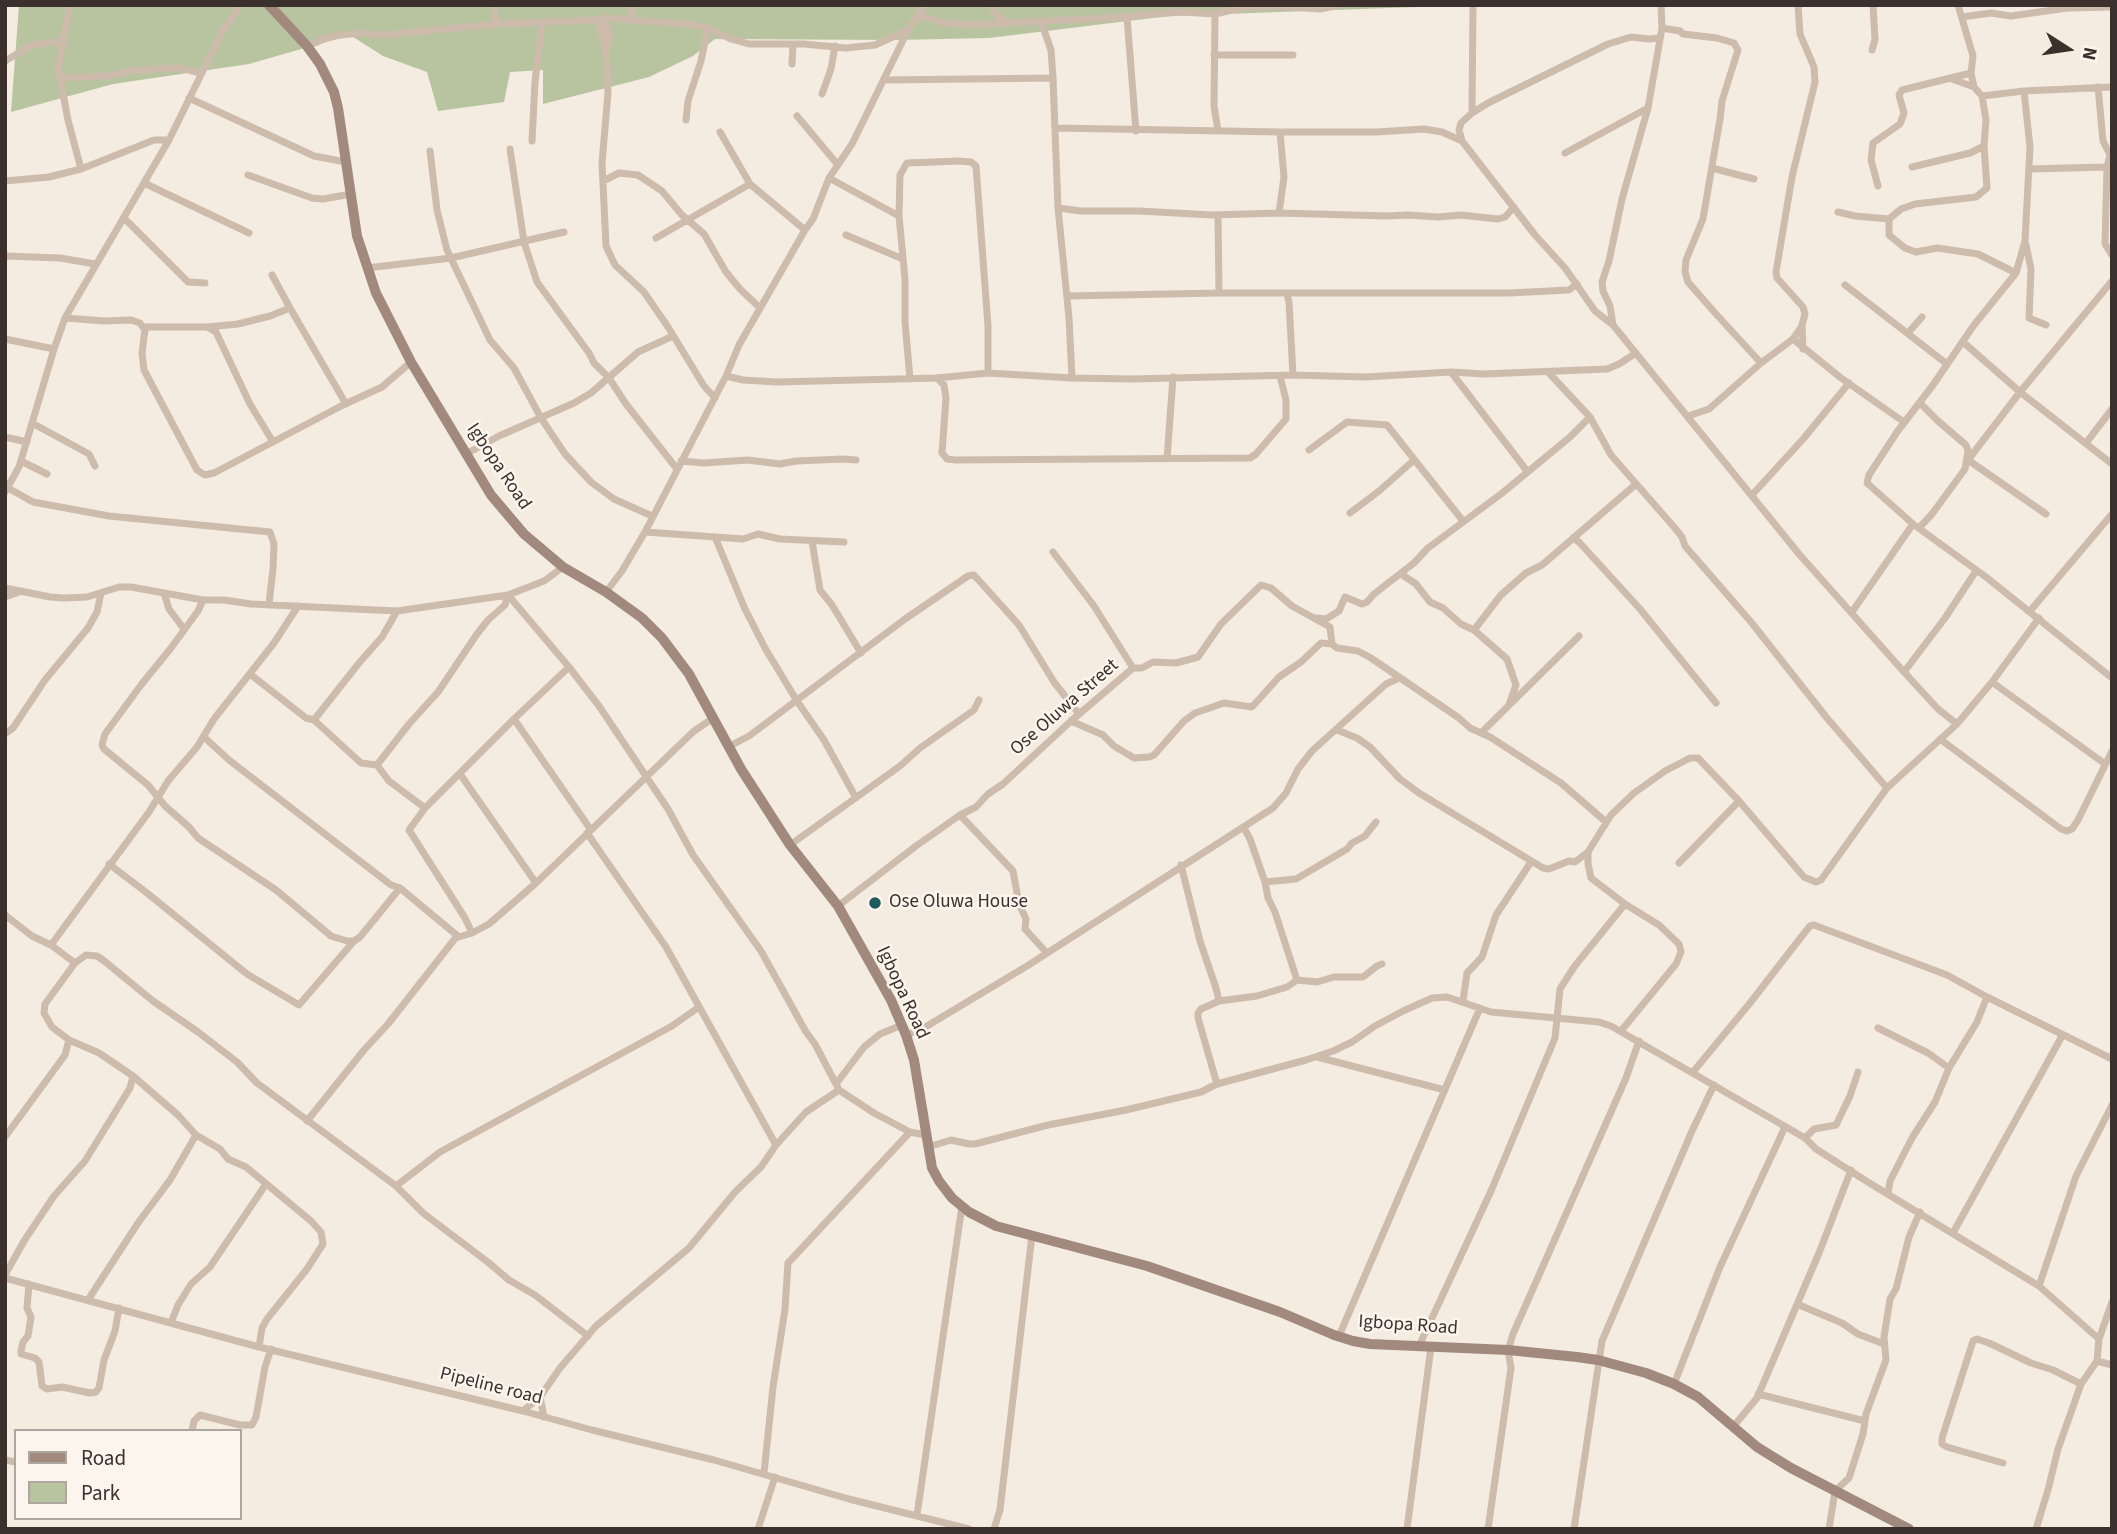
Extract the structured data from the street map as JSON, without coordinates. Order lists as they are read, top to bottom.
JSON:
{
  "streets": {
    "street": ["Igbopa Road", "Ose Oluwa Street", "Pipeline road"]
  },
  "crossings": [
    ["Igbopa Road", "Ose Oluwa Street"]
  ],
  "places": ["Ose Oluwa House"],
  "legend": ["Road", "Park"],
  "north": "right"
}
